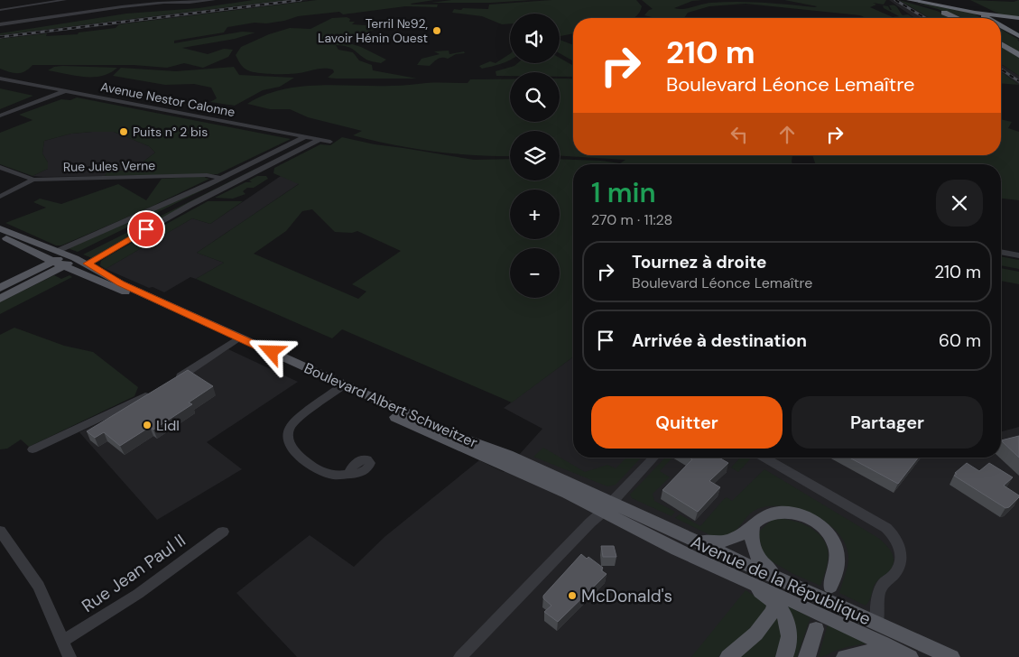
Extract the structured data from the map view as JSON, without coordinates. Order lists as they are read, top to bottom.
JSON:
{
  "streets": {
    "main road": ["Boulevard Albert Schweitzer", "Avenue de la République"],
    "street": ["Avenue Nestor Calonne", "Rue Jules Verne", "Rue Jean Paul II"]
  },
  "crossings": [
    ["Boulevard Albert Schweitzer", "Avenue de la République"]
  ],
  "places": [
    "Terril №92, Lavoir Hénin Ouest",
    "Puits n° 2 bis",
    "Lidl",
    "McDonald's"
  ],
  "page": {
    "map_buttons": ["+", "−"],
    "turn": ["210 m", "Boulevard Léonce Lemaître"],
    "heading": ["1 min", "270 m · 11:28"],
    "list": [
      {
        "name": "Tournez à droite",
        "note": "Boulevard Léonce Lemaître",
        "value": "210 m"
      },
      {
        "name": "Arrivée à destination",
        "value": "60 m"
      }
    ],
    "buttons": ["Quitter", "Partager"]
  }
}
